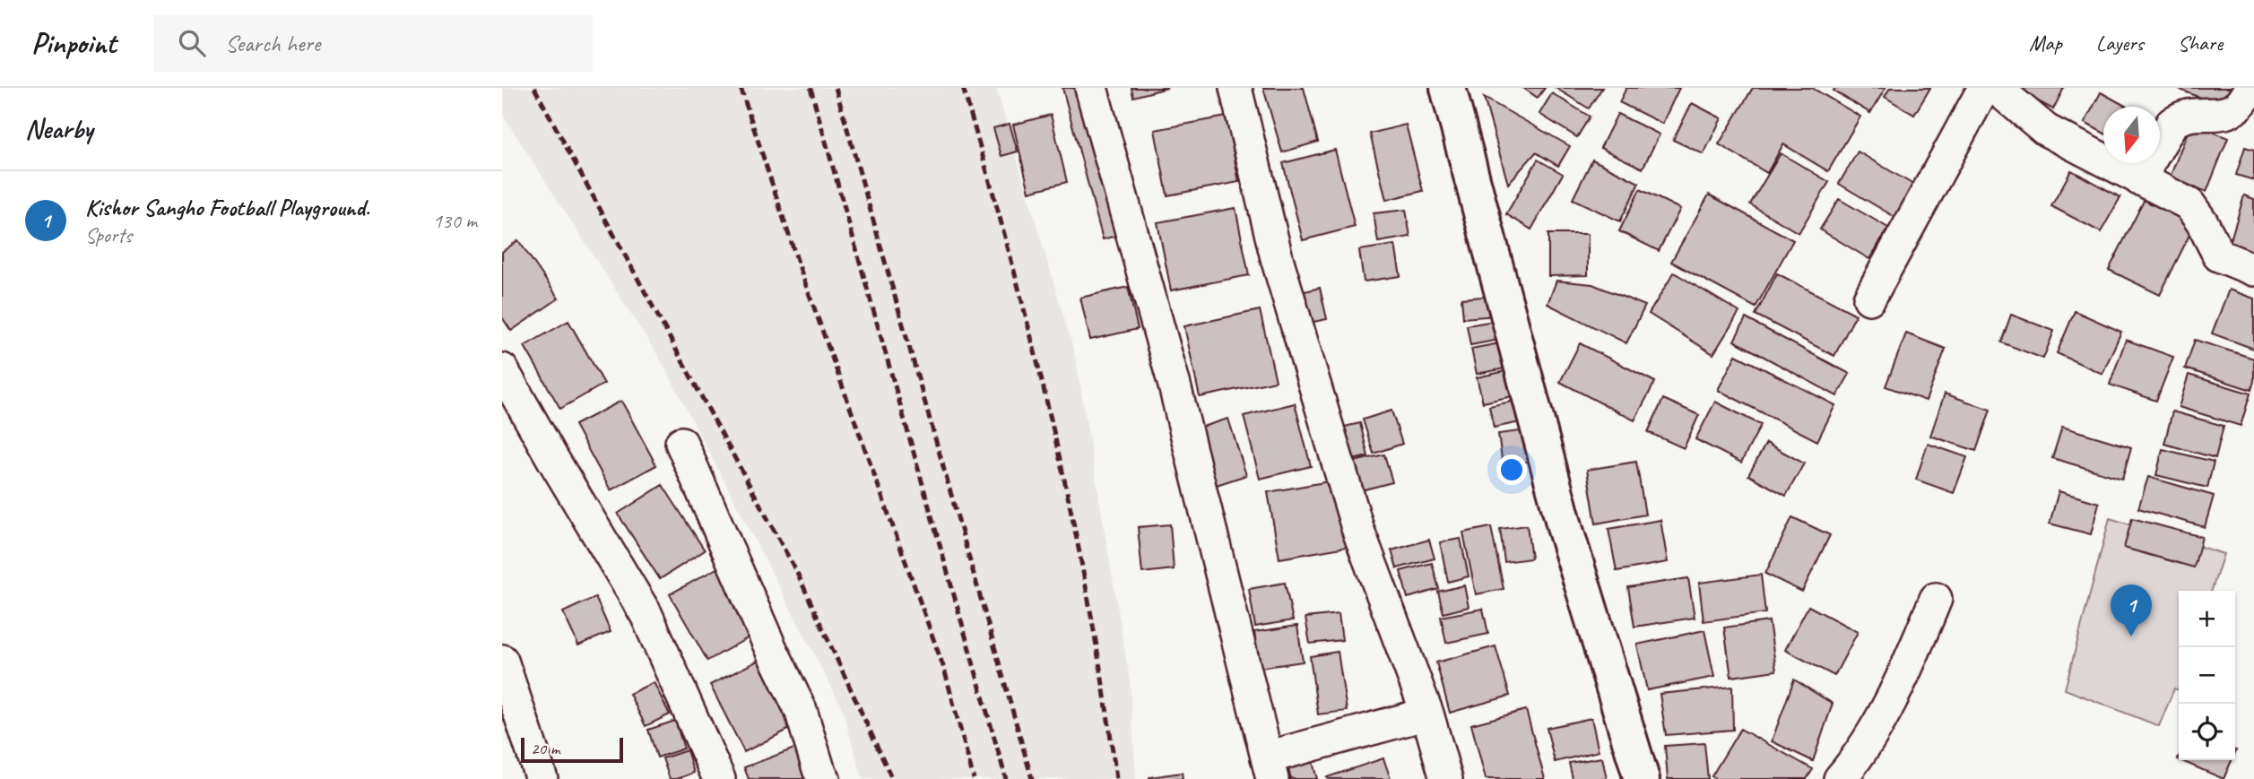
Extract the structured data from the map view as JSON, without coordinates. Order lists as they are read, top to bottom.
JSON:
{
  "scale_bar": "20 m",
  "north": "bottom",
  "page": {
    "header": "Pinpoint",
    "search": "Search here",
    "nav": ["Map", "Layers", "Share"],
    "heading": "Nearby",
    "list": [
      {
        "mark": "1",
        "name": "Kishor Sangho Football Playground.",
        "note": "Sports",
        "value": "130 m"
      }
    ],
    "pins": "1",
    "map_buttons": ["+", "−"],
    "scale": "20 m"
  }
}
